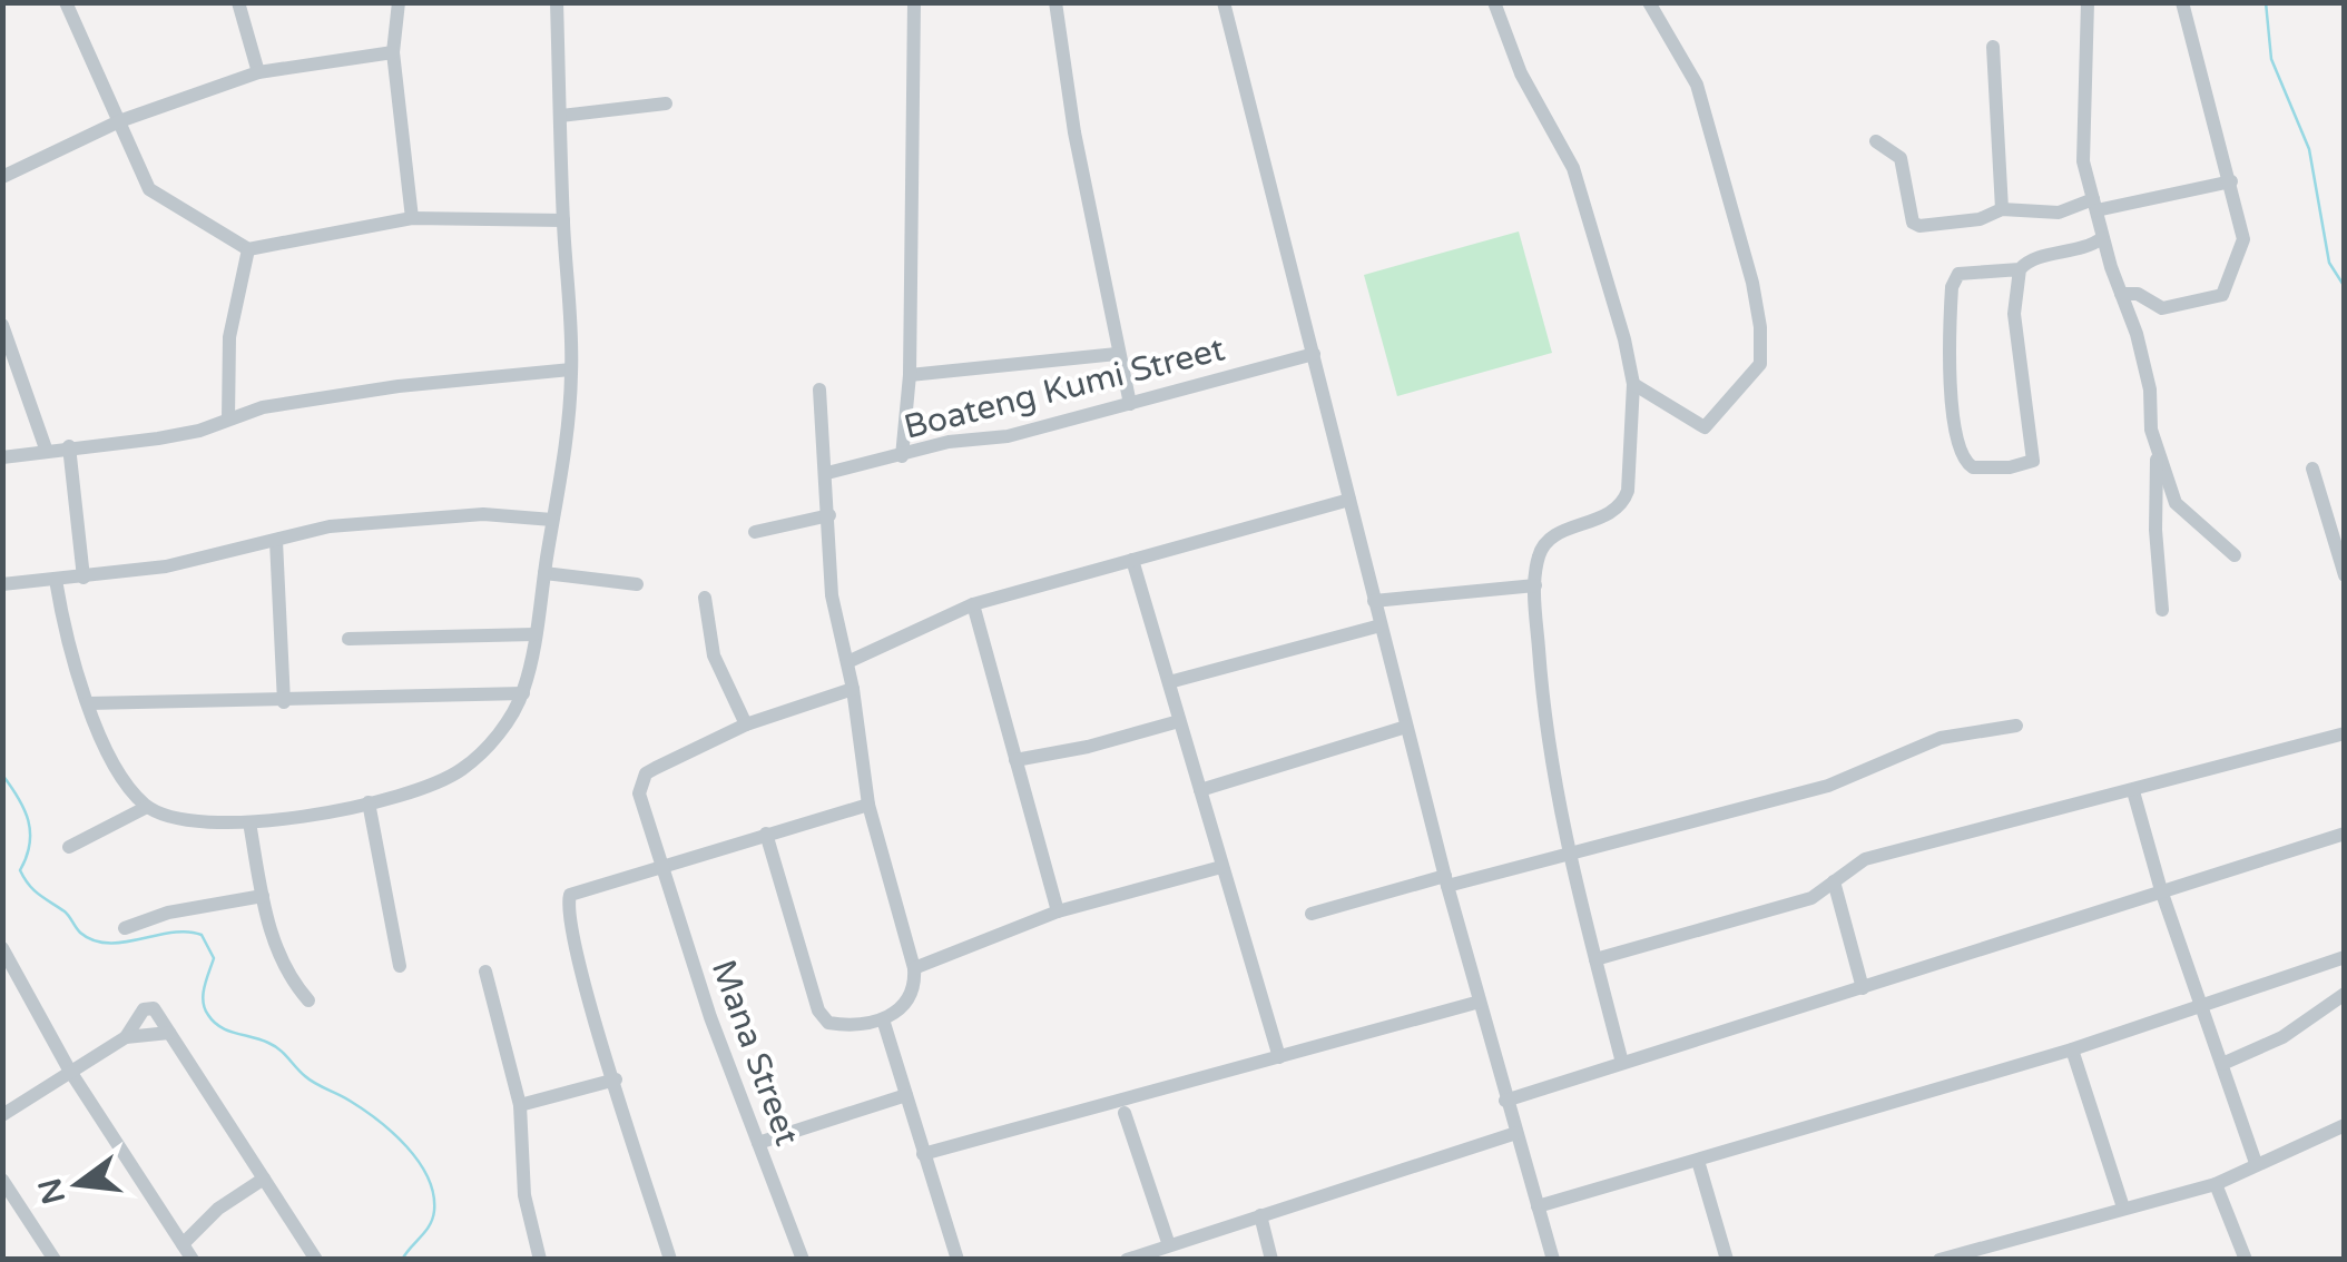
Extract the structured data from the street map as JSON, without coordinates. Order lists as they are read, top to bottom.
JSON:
{
  "streets": {
    "street": ["Boateng Kumi Street", "Mana Street"]
  },
  "north": "left"
}
